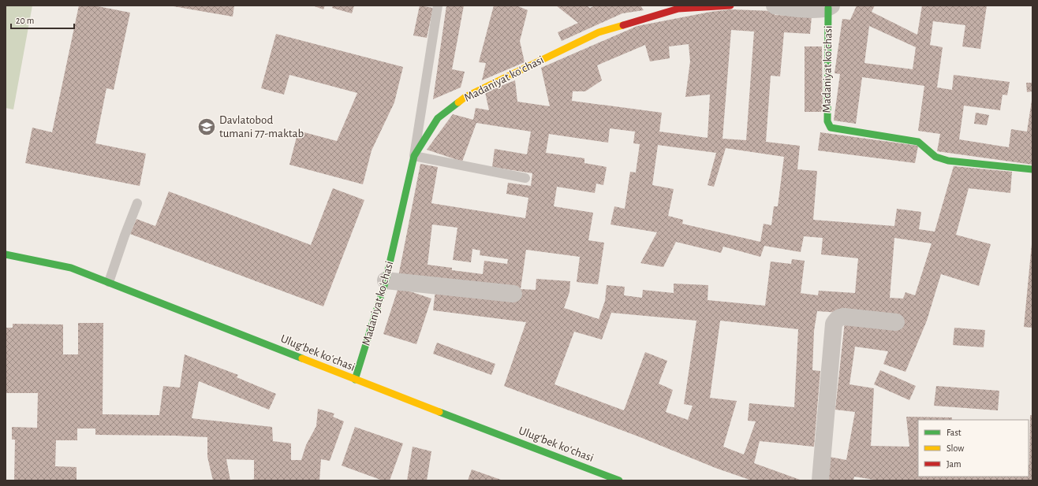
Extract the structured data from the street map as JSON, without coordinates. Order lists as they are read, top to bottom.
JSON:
{
  "streets": {
    "street": ["Madaniyat koʻchasi", "Ulugʻbek koʻchasi"]
  },
  "crossings": [
    ["Madaniyat koʻchasi", "Ulugʻbek koʻchasi"]
  ],
  "places": {
    "school or university": ["Davlatobod tumani 77-maktab"]
  },
  "legend": ["Fast", "Slow", "Jam"],
  "scale_bar": "20 m"
}
